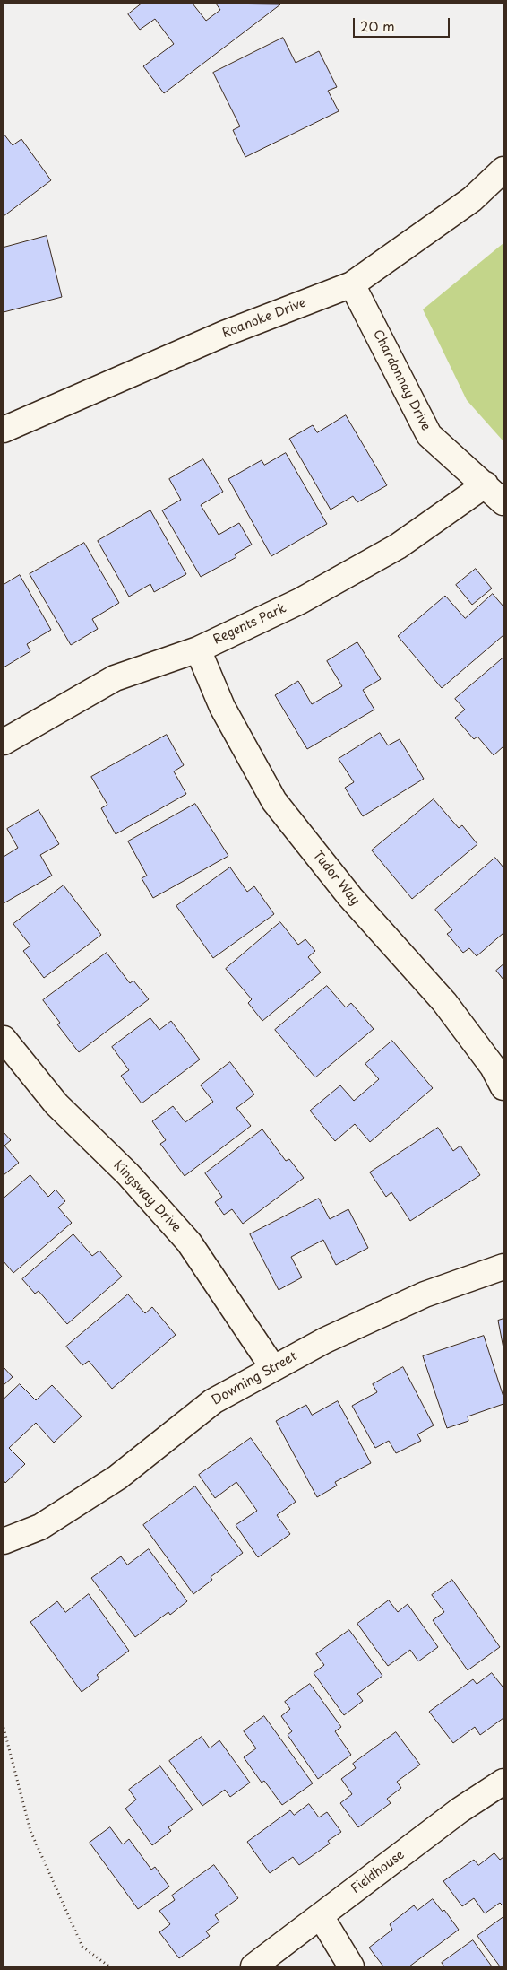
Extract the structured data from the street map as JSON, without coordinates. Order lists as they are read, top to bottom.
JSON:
{
  "streets": {
    "street": [
      "Roanoke Drive",
      "Chardonnay Drive",
      "Regents Park",
      "Tudor Way",
      "Kingsway Drive",
      "Downing Street",
      "Fieldhouse"
    ]
  },
  "crossings": [
    ["Roanoke Drive", "Chardonnay Drive"],
    ["Chardonnay Drive", "Regents Park"],
    ["Regents Park", "Tudor Way"],
    ["Kingsway Drive", "Downing Street"]
  ],
  "scale_bar": "20 m"
}
